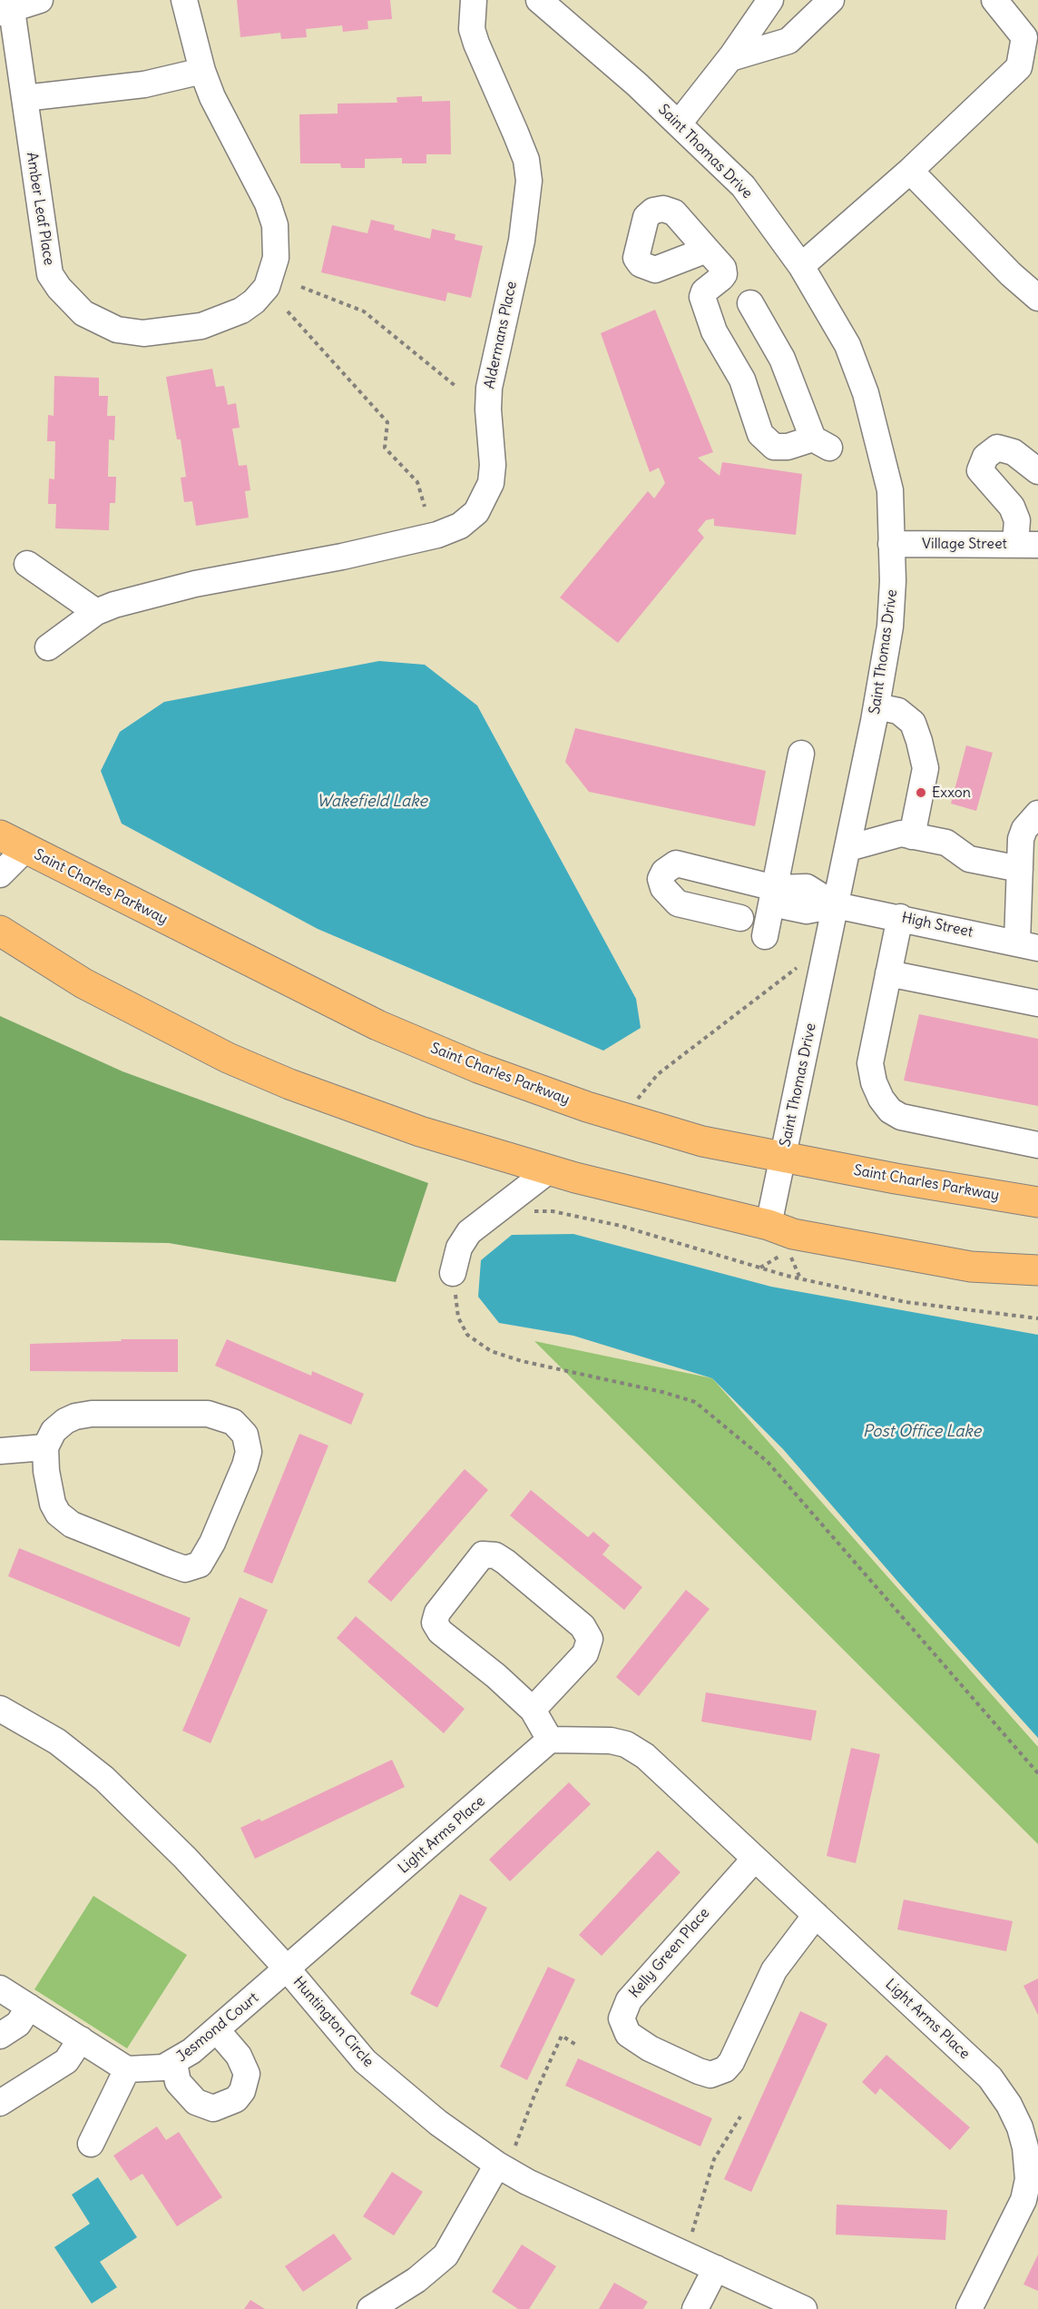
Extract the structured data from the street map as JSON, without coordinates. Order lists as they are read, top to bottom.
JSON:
{
  "streets": {
    "main road": ["Saint Charles Parkway"],
    "street": [
      "Saint Thomas Drive",
      "Amber Leaf Place",
      "Aldermans Place",
      "Village Street",
      "High Street",
      "Light Arms Place",
      "Kelly Green Place",
      "Huntington Circle",
      "Jesmond Court"
    ]
  },
  "crossings": [
    ["Saint Thomas Drive", "Village Street"],
    ["Saint Thomas Drive", "Saint Charles Parkway"],
    ["Saint Thomas Drive", "High Street"],
    ["Light Arms Place", "Kelly Green Place"],
    ["Light Arms Place", "Huntington Circle"],
    ["Light Arms Place", "Jesmond Court"],
    ["Huntington Circle", "Jesmond Court"]
  ],
  "water": ["Wakefield Lake", "Post Office Lake"],
  "places": ["Exxon"]
}
